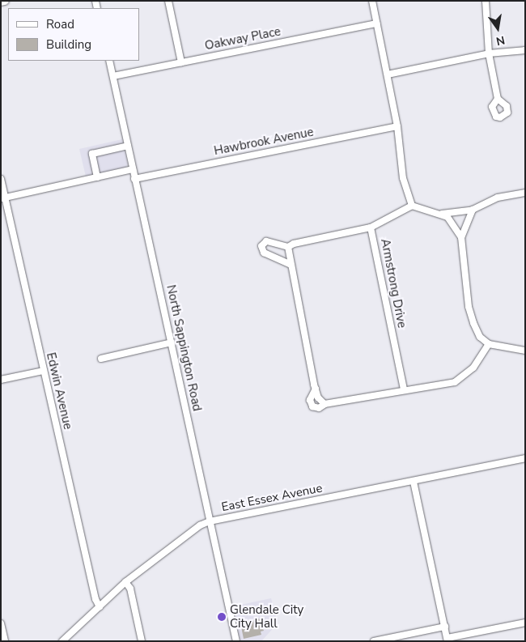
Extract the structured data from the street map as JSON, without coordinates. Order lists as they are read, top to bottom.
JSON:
{
  "streets": {
    "street": [
      "Oakway Place",
      "Hawbrook Avenue",
      "Armstrong Drive",
      "North Sappington Road",
      "Edwin Avenue",
      "East Essex Avenue"
    ]
  },
  "crossings": [
    ["Oakway Place", "North Sappington Road"],
    ["Hawbrook Avenue", "North Sappington Road"],
    ["North Sappington Road", "East Essex Avenue"],
    ["Edwin Avenue", "East Essex Avenue"]
  ],
  "places": ["Glendale City City Hall"],
  "legend": ["Road", "Building"],
  "north": "bottom"
}
